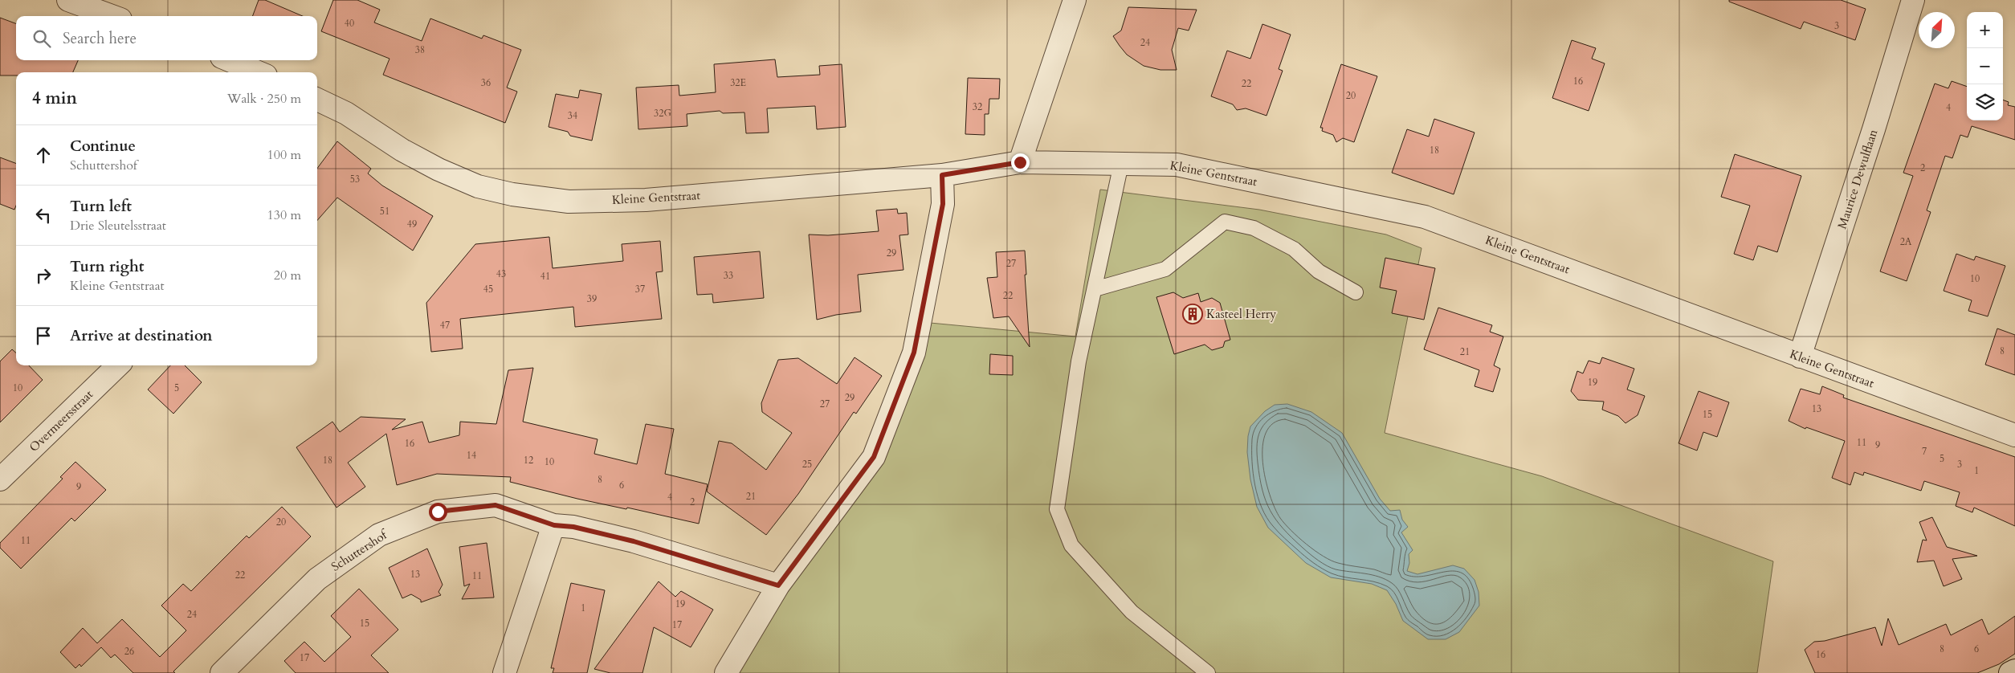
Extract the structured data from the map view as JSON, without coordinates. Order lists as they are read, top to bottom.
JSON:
{
  "streets": {
    "street": [
      "Kleine Gentstraat",
      "Maurice Dewulflaan",
      "Overmeersstraat",
      "Schuttershof"
    ]
  },
  "crossings": [
    ["Kleine Gentstraat", "Maurice Dewulflaan"]
  ],
  "places": {
    "building": ["Kasteel Herry"]
  },
  "house_numbers": [
    "40",
    "3",
    "24",
    "38",
    "16",
    "36",
    "32E",
    "22",
    "20",
    "32",
    "4",
    "32G",
    "34",
    "18",
    "2",
    "53",
    "51",
    "49",
    "2A",
    "29",
    "27",
    "43",
    "33",
    "41",
    "10",
    "45",
    "37",
    "22",
    "39",
    "47",
    "8",
    "21",
    "19",
    "10",
    "5",
    "29",
    "27",
    "13",
    "15",
    "11",
    "16",
    "9",
    "7",
    "14",
    "5",
    "18",
    "12",
    "10",
    "25",
    "3",
    "1",
    "8",
    "6",
    "9",
    "21",
    "4",
    "2",
    "20",
    "11",
    "13",
    "22",
    "11",
    "19",
    "1",
    "24",
    "15",
    "17",
    "8",
    "6",
    "26",
    "16",
    "17"
  ],
  "north": "top right",
  "page": {
    "map_buttons": ["+", "−"],
    "search": "Search here",
    "heading": ["4 min", "Walk · 250 m"],
    "list": [
      ["Continue", "Schuttershof", "100 m"],
      ["Turn left", "Drie Sleutelsstraat", "130 m"],
      ["Turn right", "Kleine Gentstraat", "20 m"],
      "Arrive at destination"
    ]
  }
}
